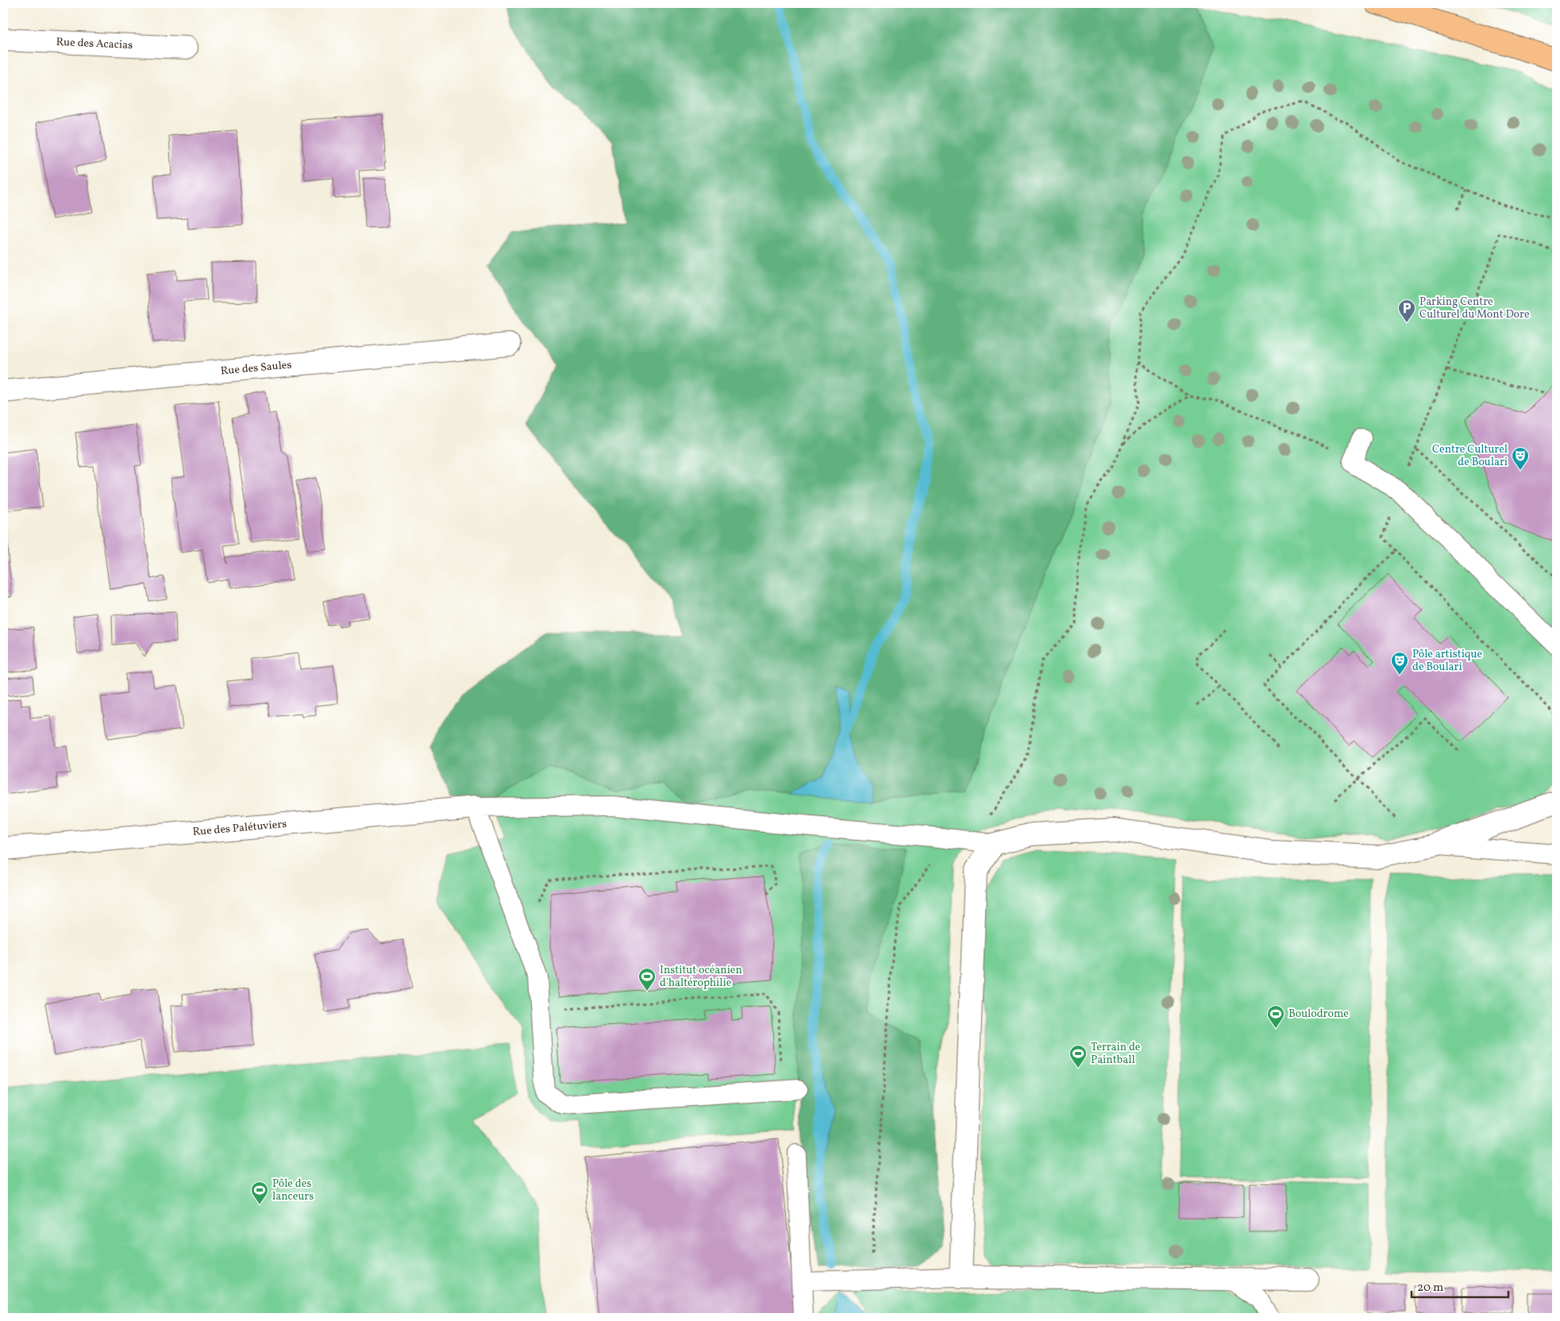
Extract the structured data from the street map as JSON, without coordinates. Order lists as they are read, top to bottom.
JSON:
{
  "streets": {
    "street": ["Rue des Acacias", "Rue des Saules", "Rue des Palétuviers"]
  },
  "places": {
    "parking": ["Parking Centre Culturel du Mont Dore"],
    "theatre": ["Centre Culturel de Boulari", "Pôle artistique de Boulari"],
    "sports": [
      "Institut océanien d'haltérophilie",
      "Boulodrome",
      "Terrain de Paintball",
      "Pôle des lanceurs"
    ]
  },
  "scale_bar": "20 m"
}
